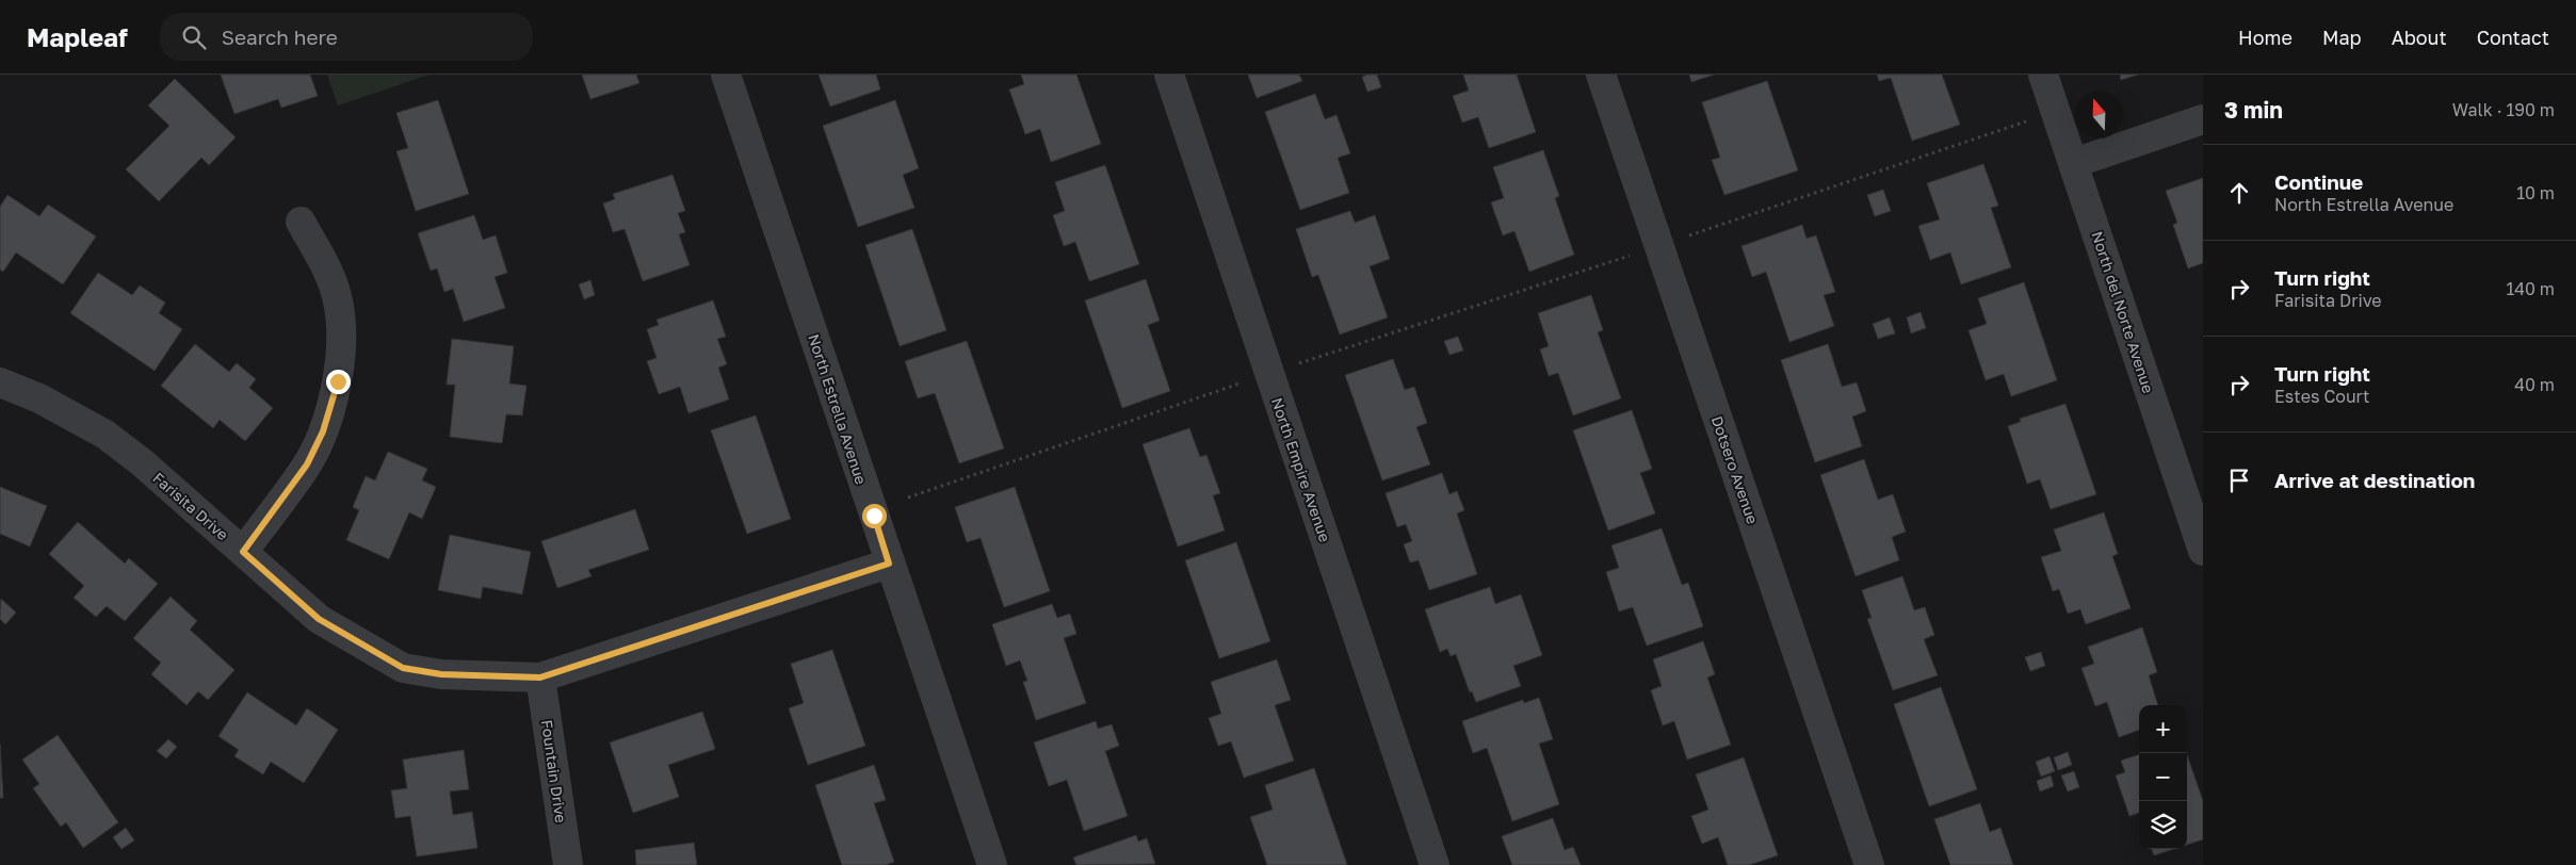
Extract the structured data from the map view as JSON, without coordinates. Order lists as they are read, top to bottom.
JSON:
{
  "streets": {
    "street": [
      "North del Norte Avenue",
      "North Estrella Avenue",
      "North Empire Avenue",
      "Dotsero Avenue",
      "Farisita Drive",
      "Fountain Drive"
    ]
  },
  "crossings": [
    ["North Estrella Avenue", "Farisita Drive"],
    ["Farisita Drive", "Fountain Drive"]
  ],
  "north": "top",
  "page": {
    "header": "Mapleaf",
    "search": "Search here",
    "nav": [
      "Home",
      "Map",
      "About",
      "Contact"
    ],
    "heading": ["3 min", "Walk · 190 m"],
    "list": [
      ["Continue", "North Estrella Avenue", "10 m"],
      ["Turn right", "Farisita Drive", "140 m"],
      ["Turn right", "Estes Court", "40 m"],
      "Arrive at destination"
    ],
    "map_buttons": ["+", "−"]
  }
}
